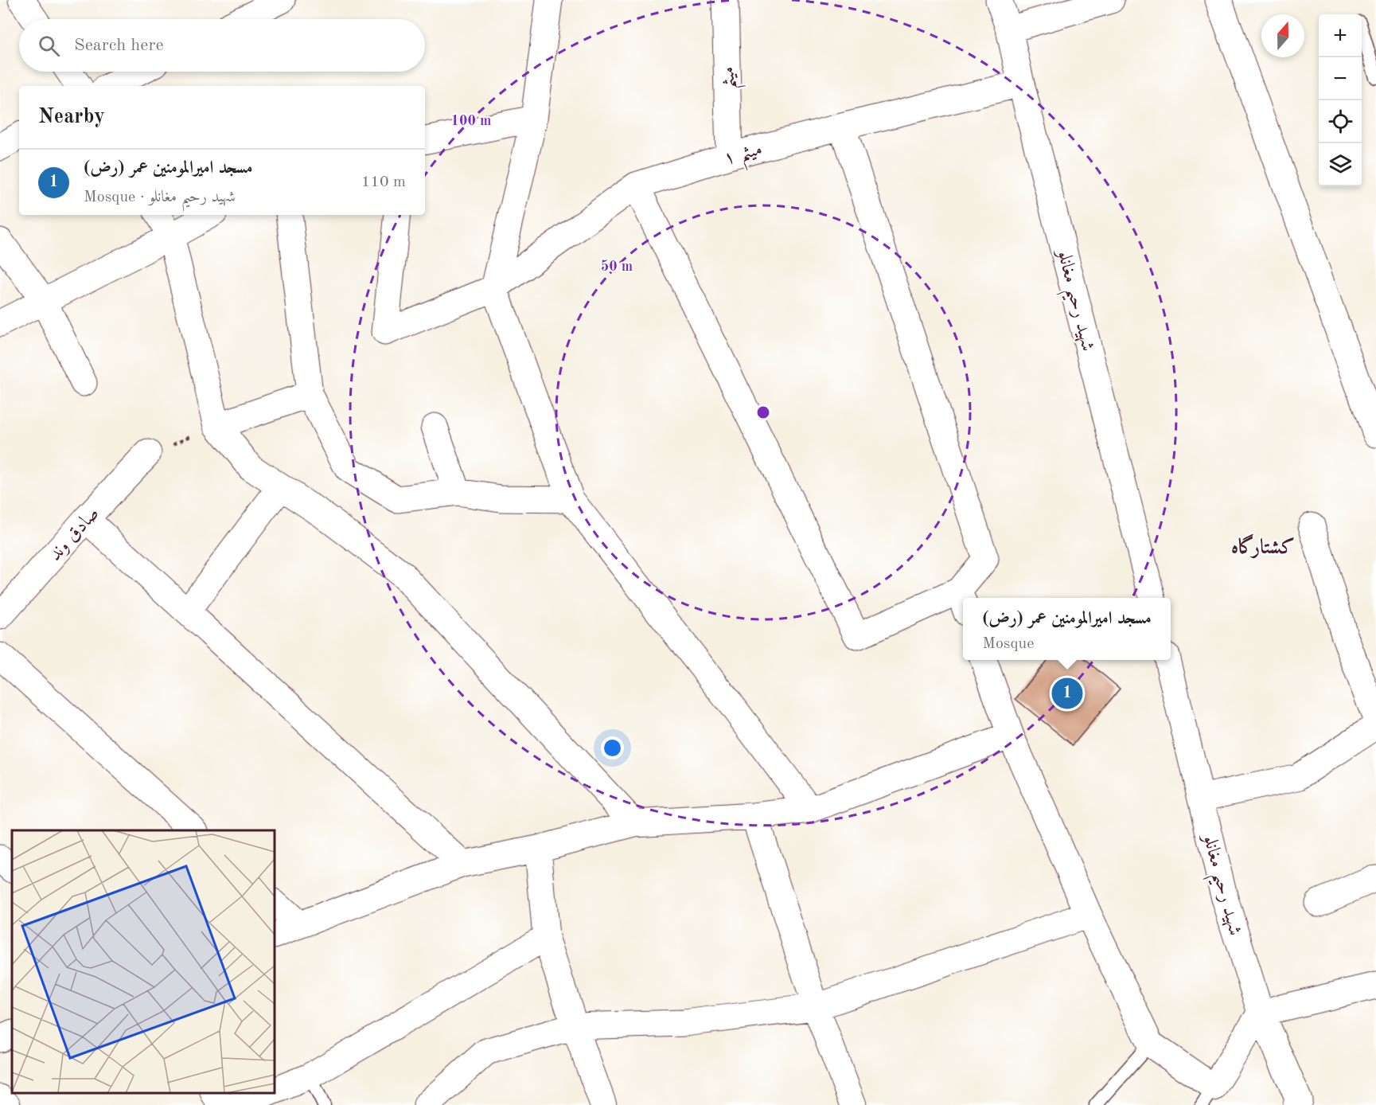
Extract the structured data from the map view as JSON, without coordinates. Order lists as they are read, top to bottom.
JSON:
{
  "streets": {
    "street": [
      "میثم",
      "۱ میثم",
      "شهید رحیم مغانلو",
      "صادق وند"
    ]
  },
  "crossings": [
    ["میثم", "۱ میثم"],
    ["۱ میثم", "شهید رحیم مغانلو"]
  ],
  "districts": ["کشتارگاه"],
  "north": "top",
  "page": {
    "map_buttons": ["+", "−"],
    "search": "Search here",
    "heading": "Nearby",
    "list": [
      {
        "mark": "1",
        "name": "مسجد امیرالمومنین عمر (رض)",
        "note": "Mosque · شهید رحیم مغانلو",
        "value": "110 m"
      }
    ],
    "popup": ["مسجد امیرالمومنین عمر (رض)", "Mosque"],
    "pins": "1"
  },
  "rings": ["100 m", "50 m"]
}
